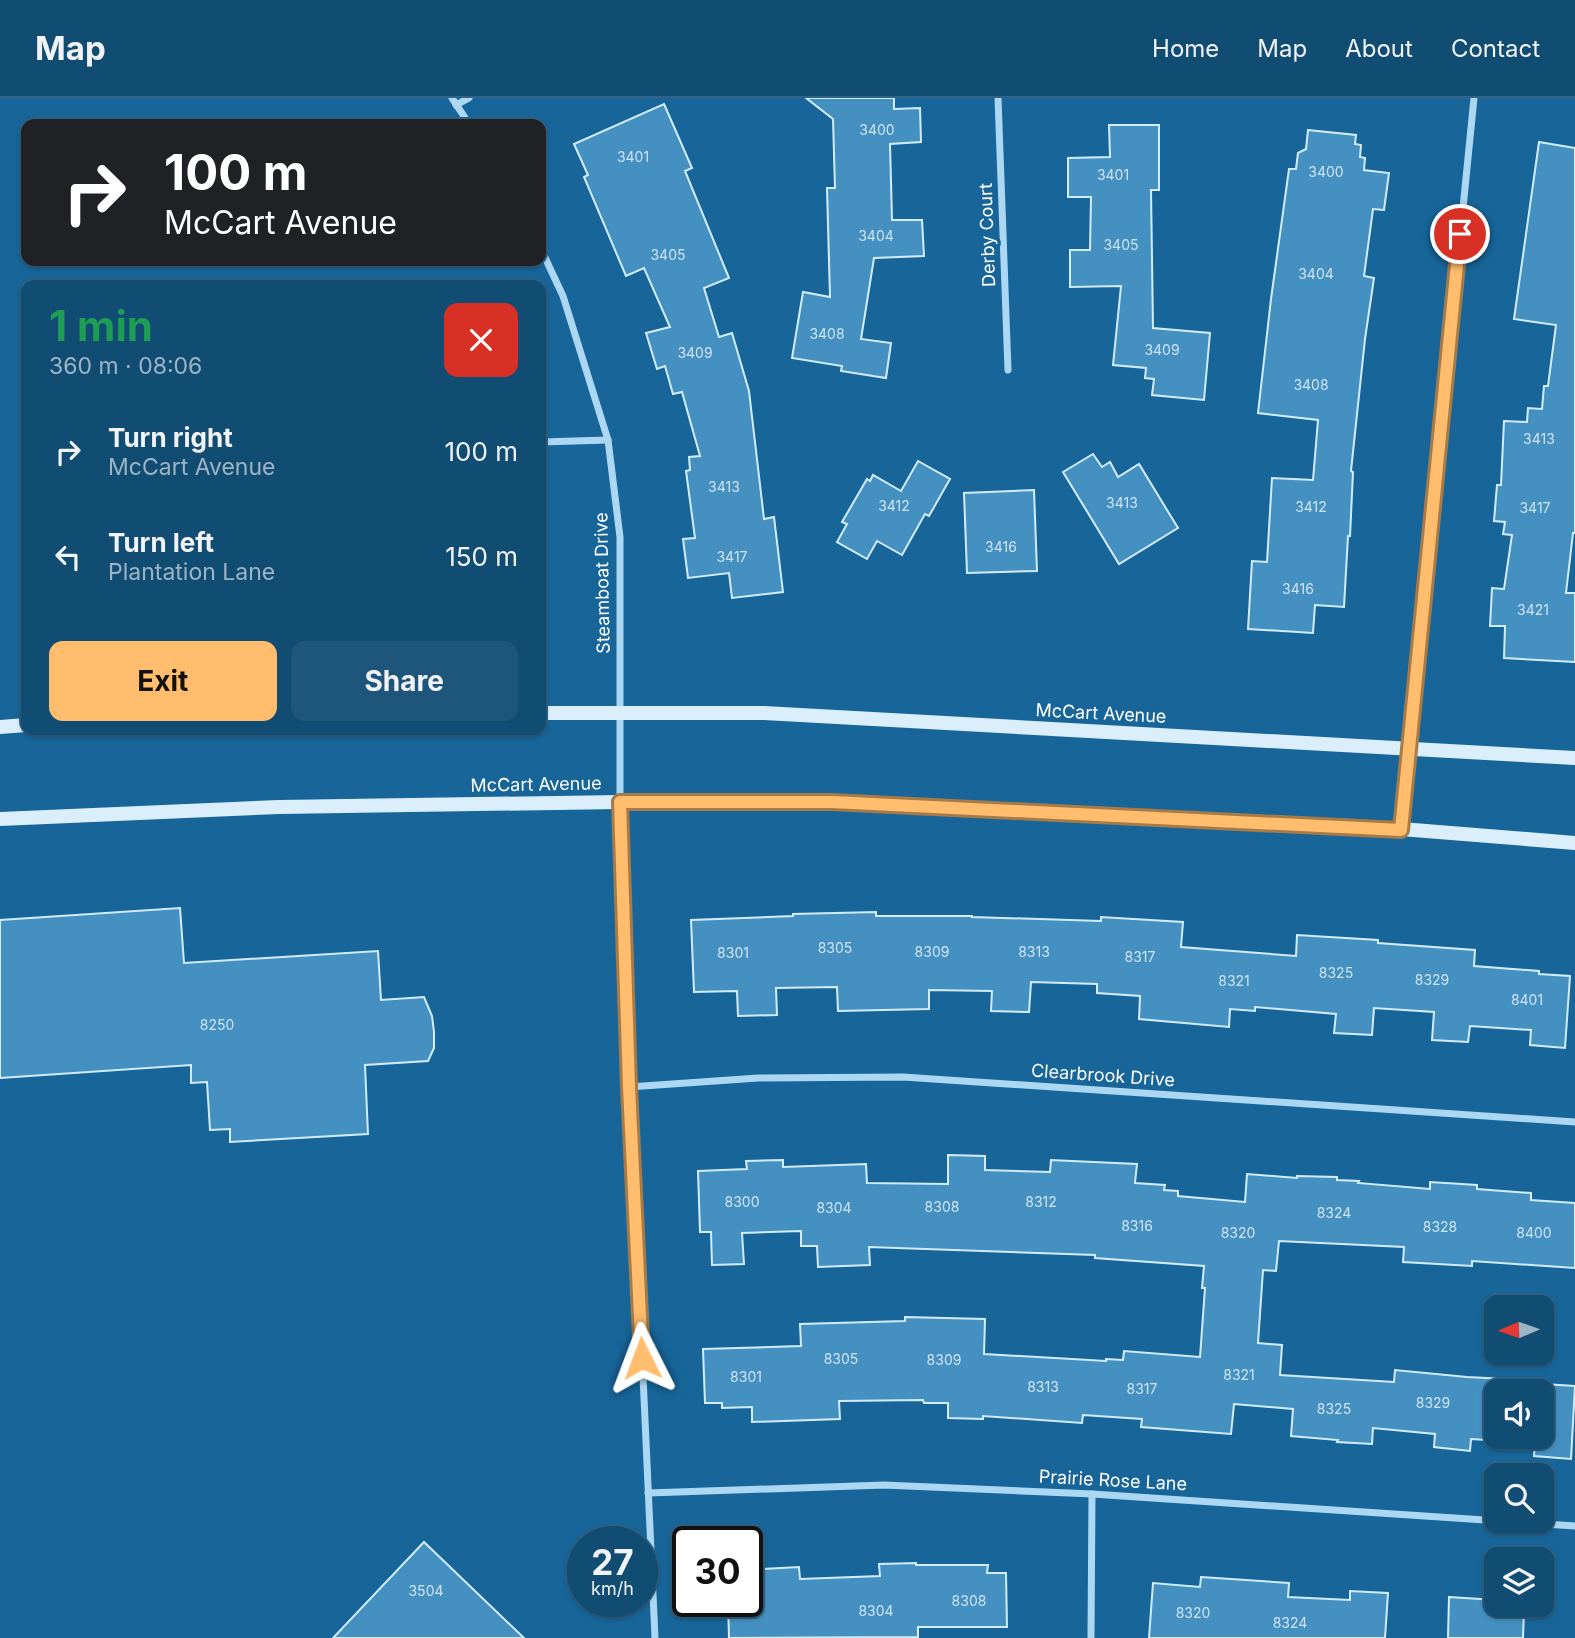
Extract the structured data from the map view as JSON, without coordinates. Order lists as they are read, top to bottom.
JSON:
{
  "streets": {
    "main road": ["McCart Avenue"],
    "street": [
      "Derby Court",
      "Steamboat Drive",
      "Clearbrook Drive",
      "Prairie Rose Lane"
    ]
  },
  "crossings": [
    ["Steamboat Drive", "McCart Avenue"],
    ["Steamboat Drive", "Clearbrook Drive"],
    ["Steamboat Drive", "Prairie Rose Lane"]
  ],
  "house_numbers": [
    "3400",
    "3401",
    "3400",
    "3401",
    "3404",
    "3405",
    "3405",
    "3404",
    "3408",
    "3409",
    "3409",
    "3408",
    "3413",
    "3413",
    "3413",
    "3412",
    "3412",
    "3417",
    "3416",
    "3417",
    "3416",
    "3421",
    "8305",
    "8309",
    "8313",
    "8301",
    "8317",
    "8325",
    "8329",
    "8321",
    "8401",
    "8250",
    "8300",
    "8312",
    "8308",
    "8304",
    "8324",
    "8316",
    "8328",
    "8320",
    "8400",
    "8305",
    "8309",
    "8321",
    "8301",
    "8313",
    "8317",
    "8329",
    "8325",
    "3504",
    "8308",
    "8304",
    "8320",
    "8324"
  ],
  "north": "left",
  "page": {
    "header": "Map",
    "nav": [
      "Home",
      "Map",
      "About",
      "Contact"
    ],
    "turn": ["100 m", "McCart Avenue"],
    "heading": ["1 min", "360 m · 08:06"],
    "list": [
      {
        "name": "Turn right",
        "note": "McCart Avenue",
        "value": "100 m"
      },
      {
        "name": "Turn left",
        "note": "Plantation Lane",
        "value": "150 m"
      }
    ],
    "buttons": ["Exit", "Share"],
    "speed": "27 km/h",
    "limit": "30"
  }
}
